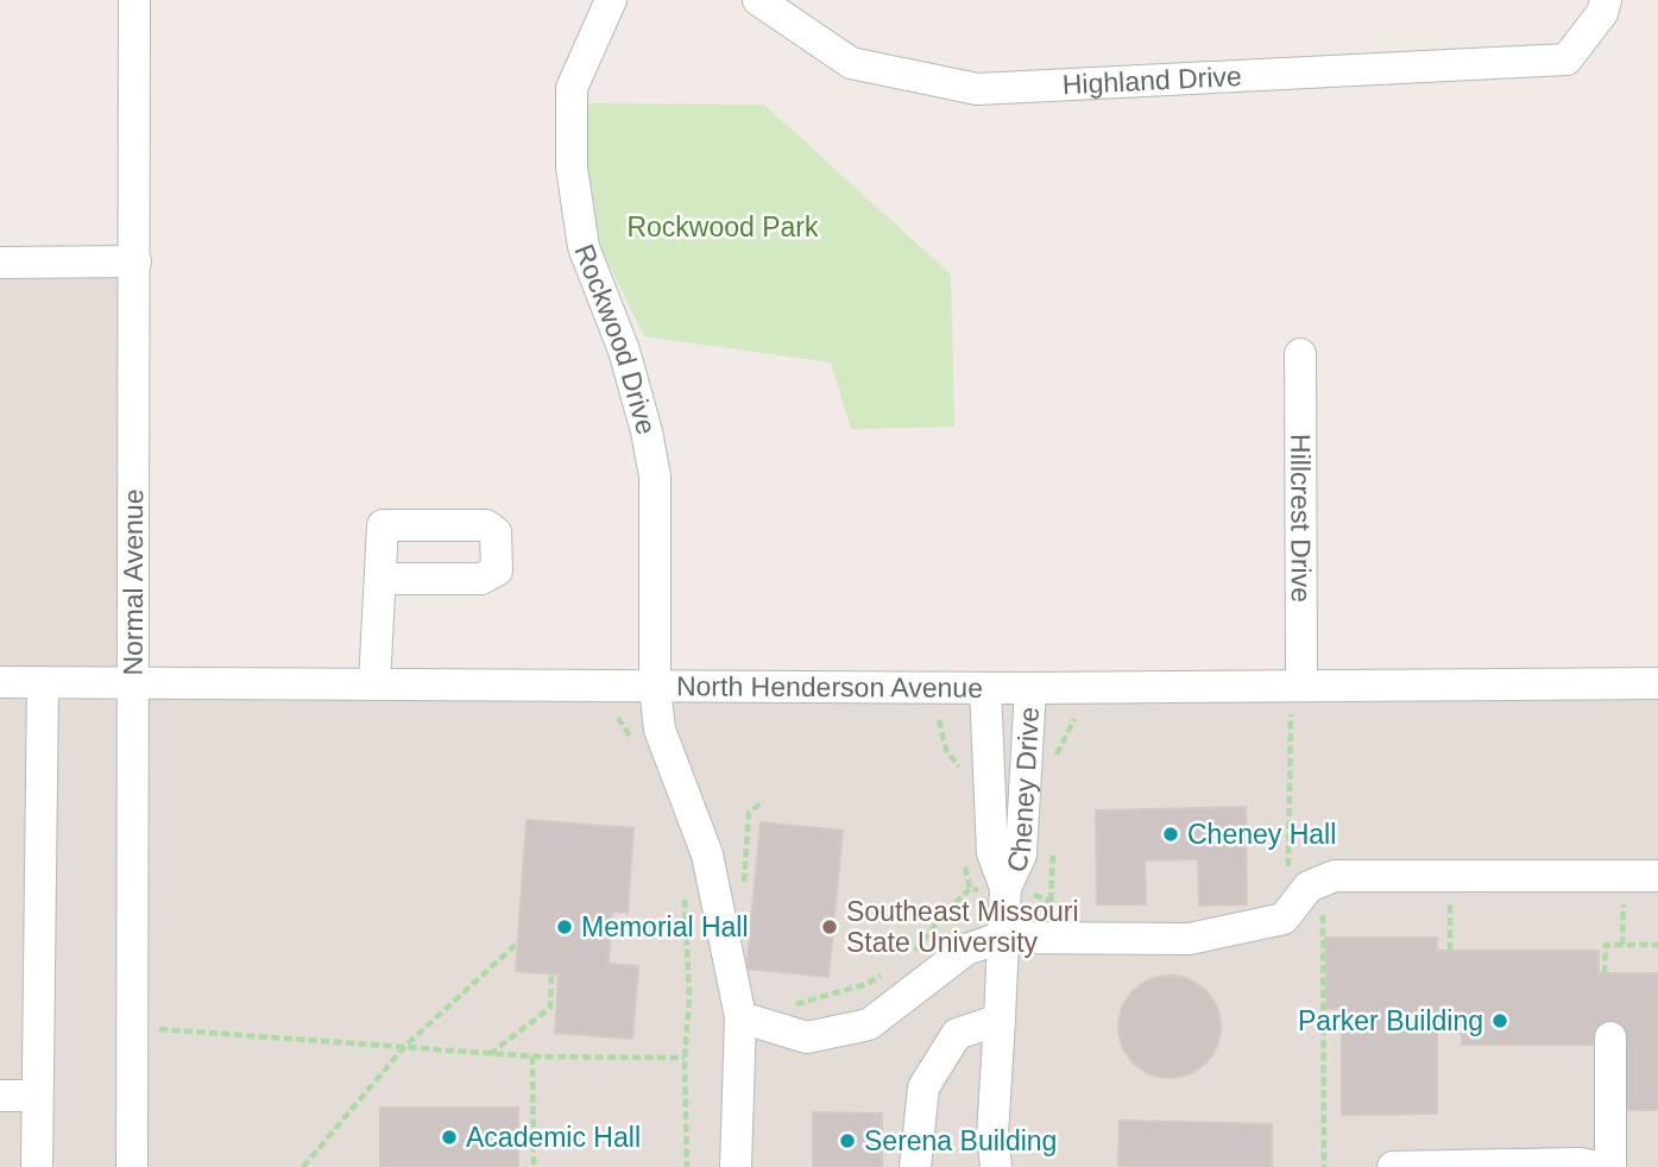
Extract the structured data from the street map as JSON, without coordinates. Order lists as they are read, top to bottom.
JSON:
{
  "streets": {
    "street": [
      "Highland Drive",
      "Rockwood Drive",
      "Hillcrest Drive",
      "Normal Avenue",
      "North Henderson Avenue",
      "Cheney Drive"
    ]
  },
  "crossings": [
    ["Rockwood Drive", "North Henderson Avenue"],
    ["Hillcrest Drive", "North Henderson Avenue"],
    ["Normal Avenue", "North Henderson Avenue"],
    ["North Henderson Avenue", "Cheney Drive"]
  ],
  "parks": ["Rockwood Park"],
  "places": [
    "Cheney Hall",
    "Memorial Hall",
    "Southeast Missouri State University",
    "Parker Building",
    "Academic Hall",
    "Serena Building"
  ]
}
